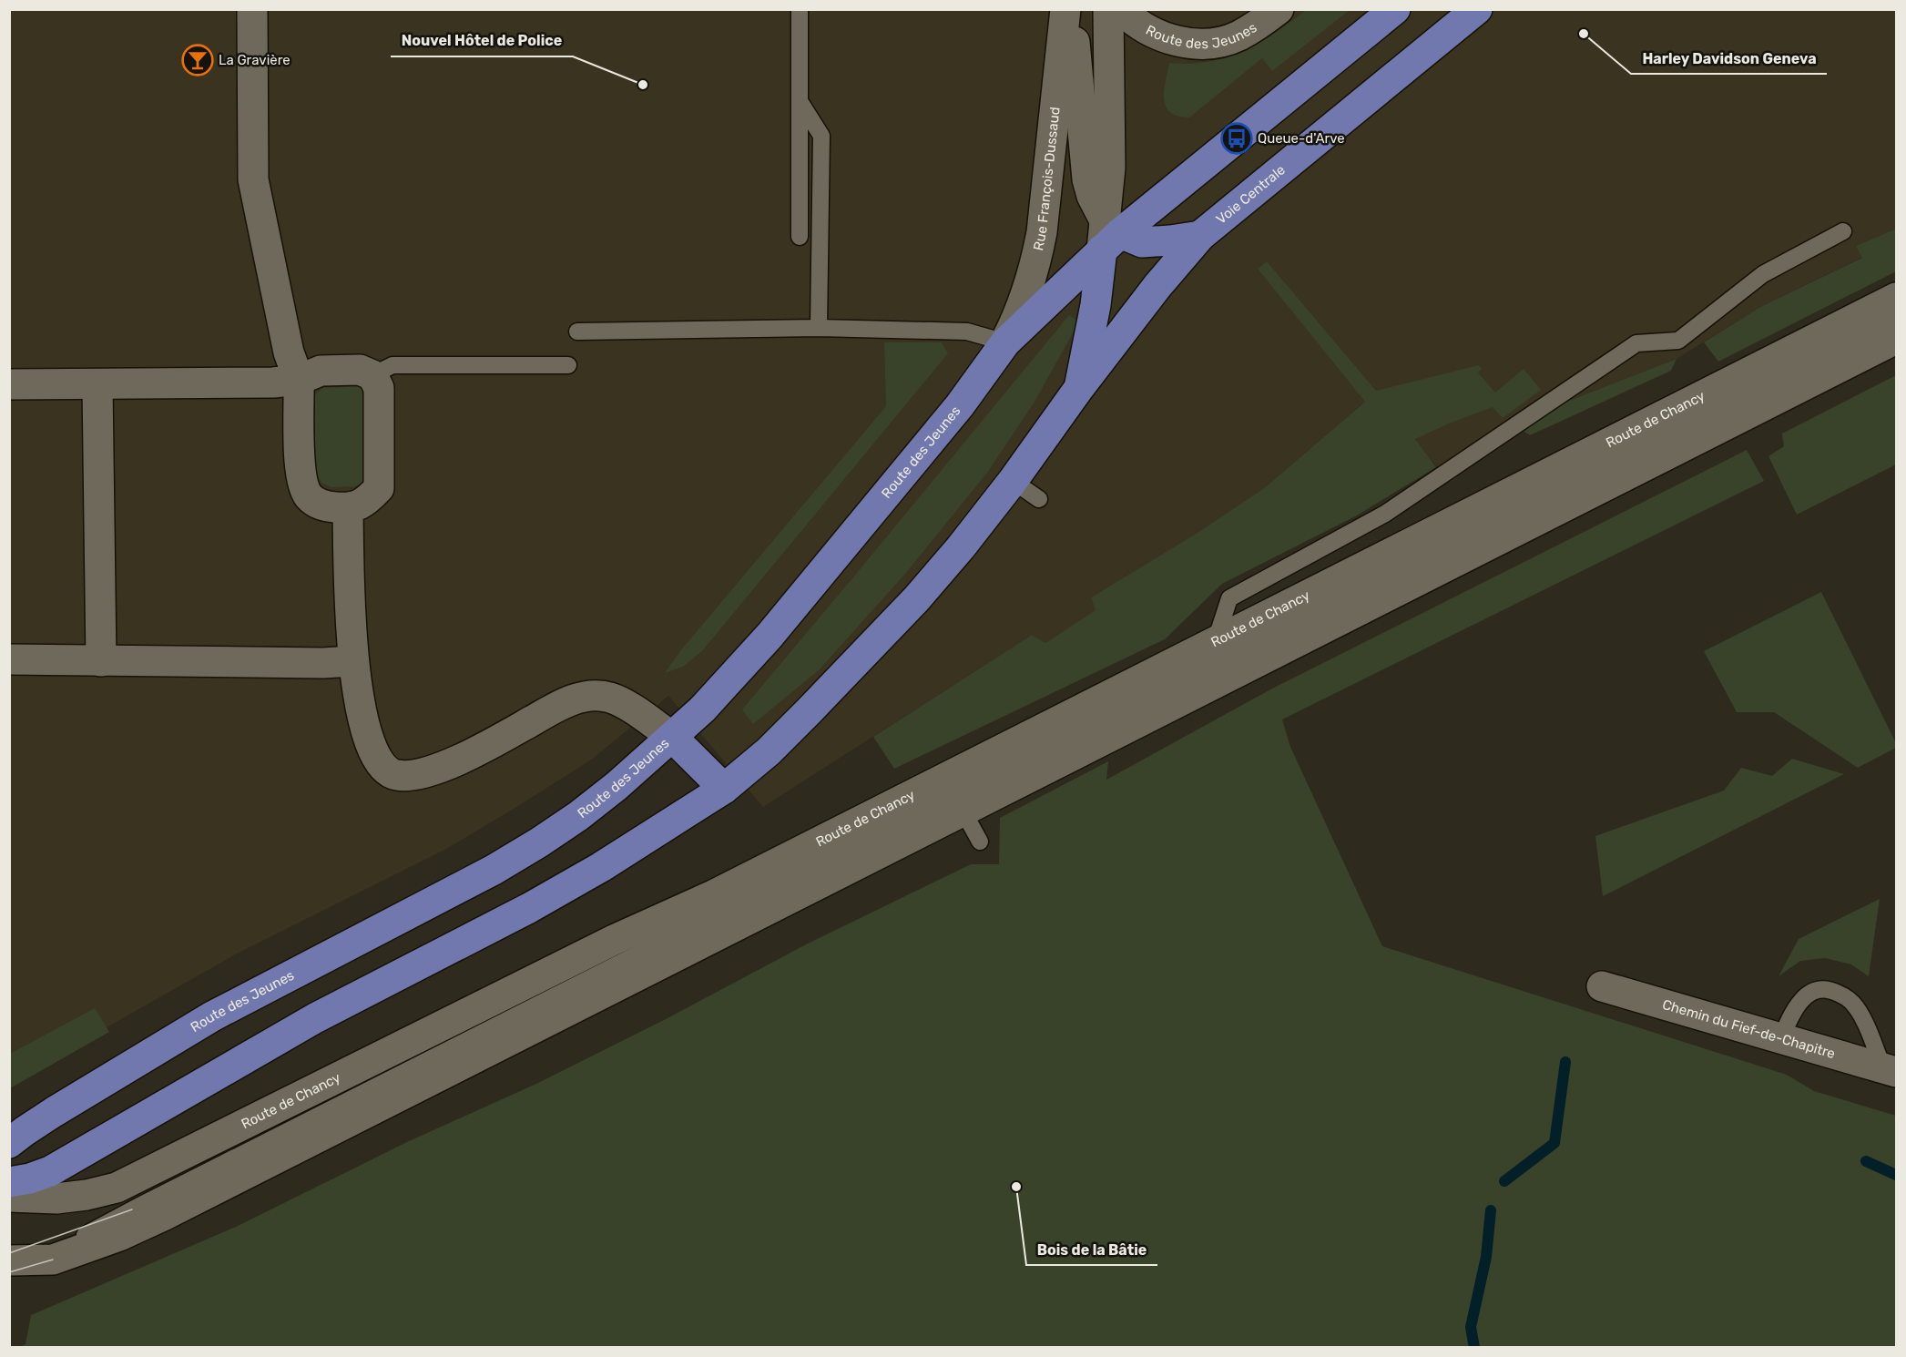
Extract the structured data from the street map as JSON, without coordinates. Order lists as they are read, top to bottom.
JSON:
{
  "streets": {
    "main road": [
      "Route des Jeunes",
      "Rue François-Dussaud",
      "Voie Centrale",
      "Route de Chancy",
      "Chemin du Fief-de-Chapitre"
    ]
  },
  "crossings": [
    ["Route des Jeunes", "Rue François-Dussaud"]
  ],
  "places": {
    "other": ["Harley Davidson Geneva", "Nouvel Hôtel de Police", "Bois de la Bâtie"],
    "bar": ["La Gravière"],
    "bus stop": ["Queue-d'Arve"]
  }
}
